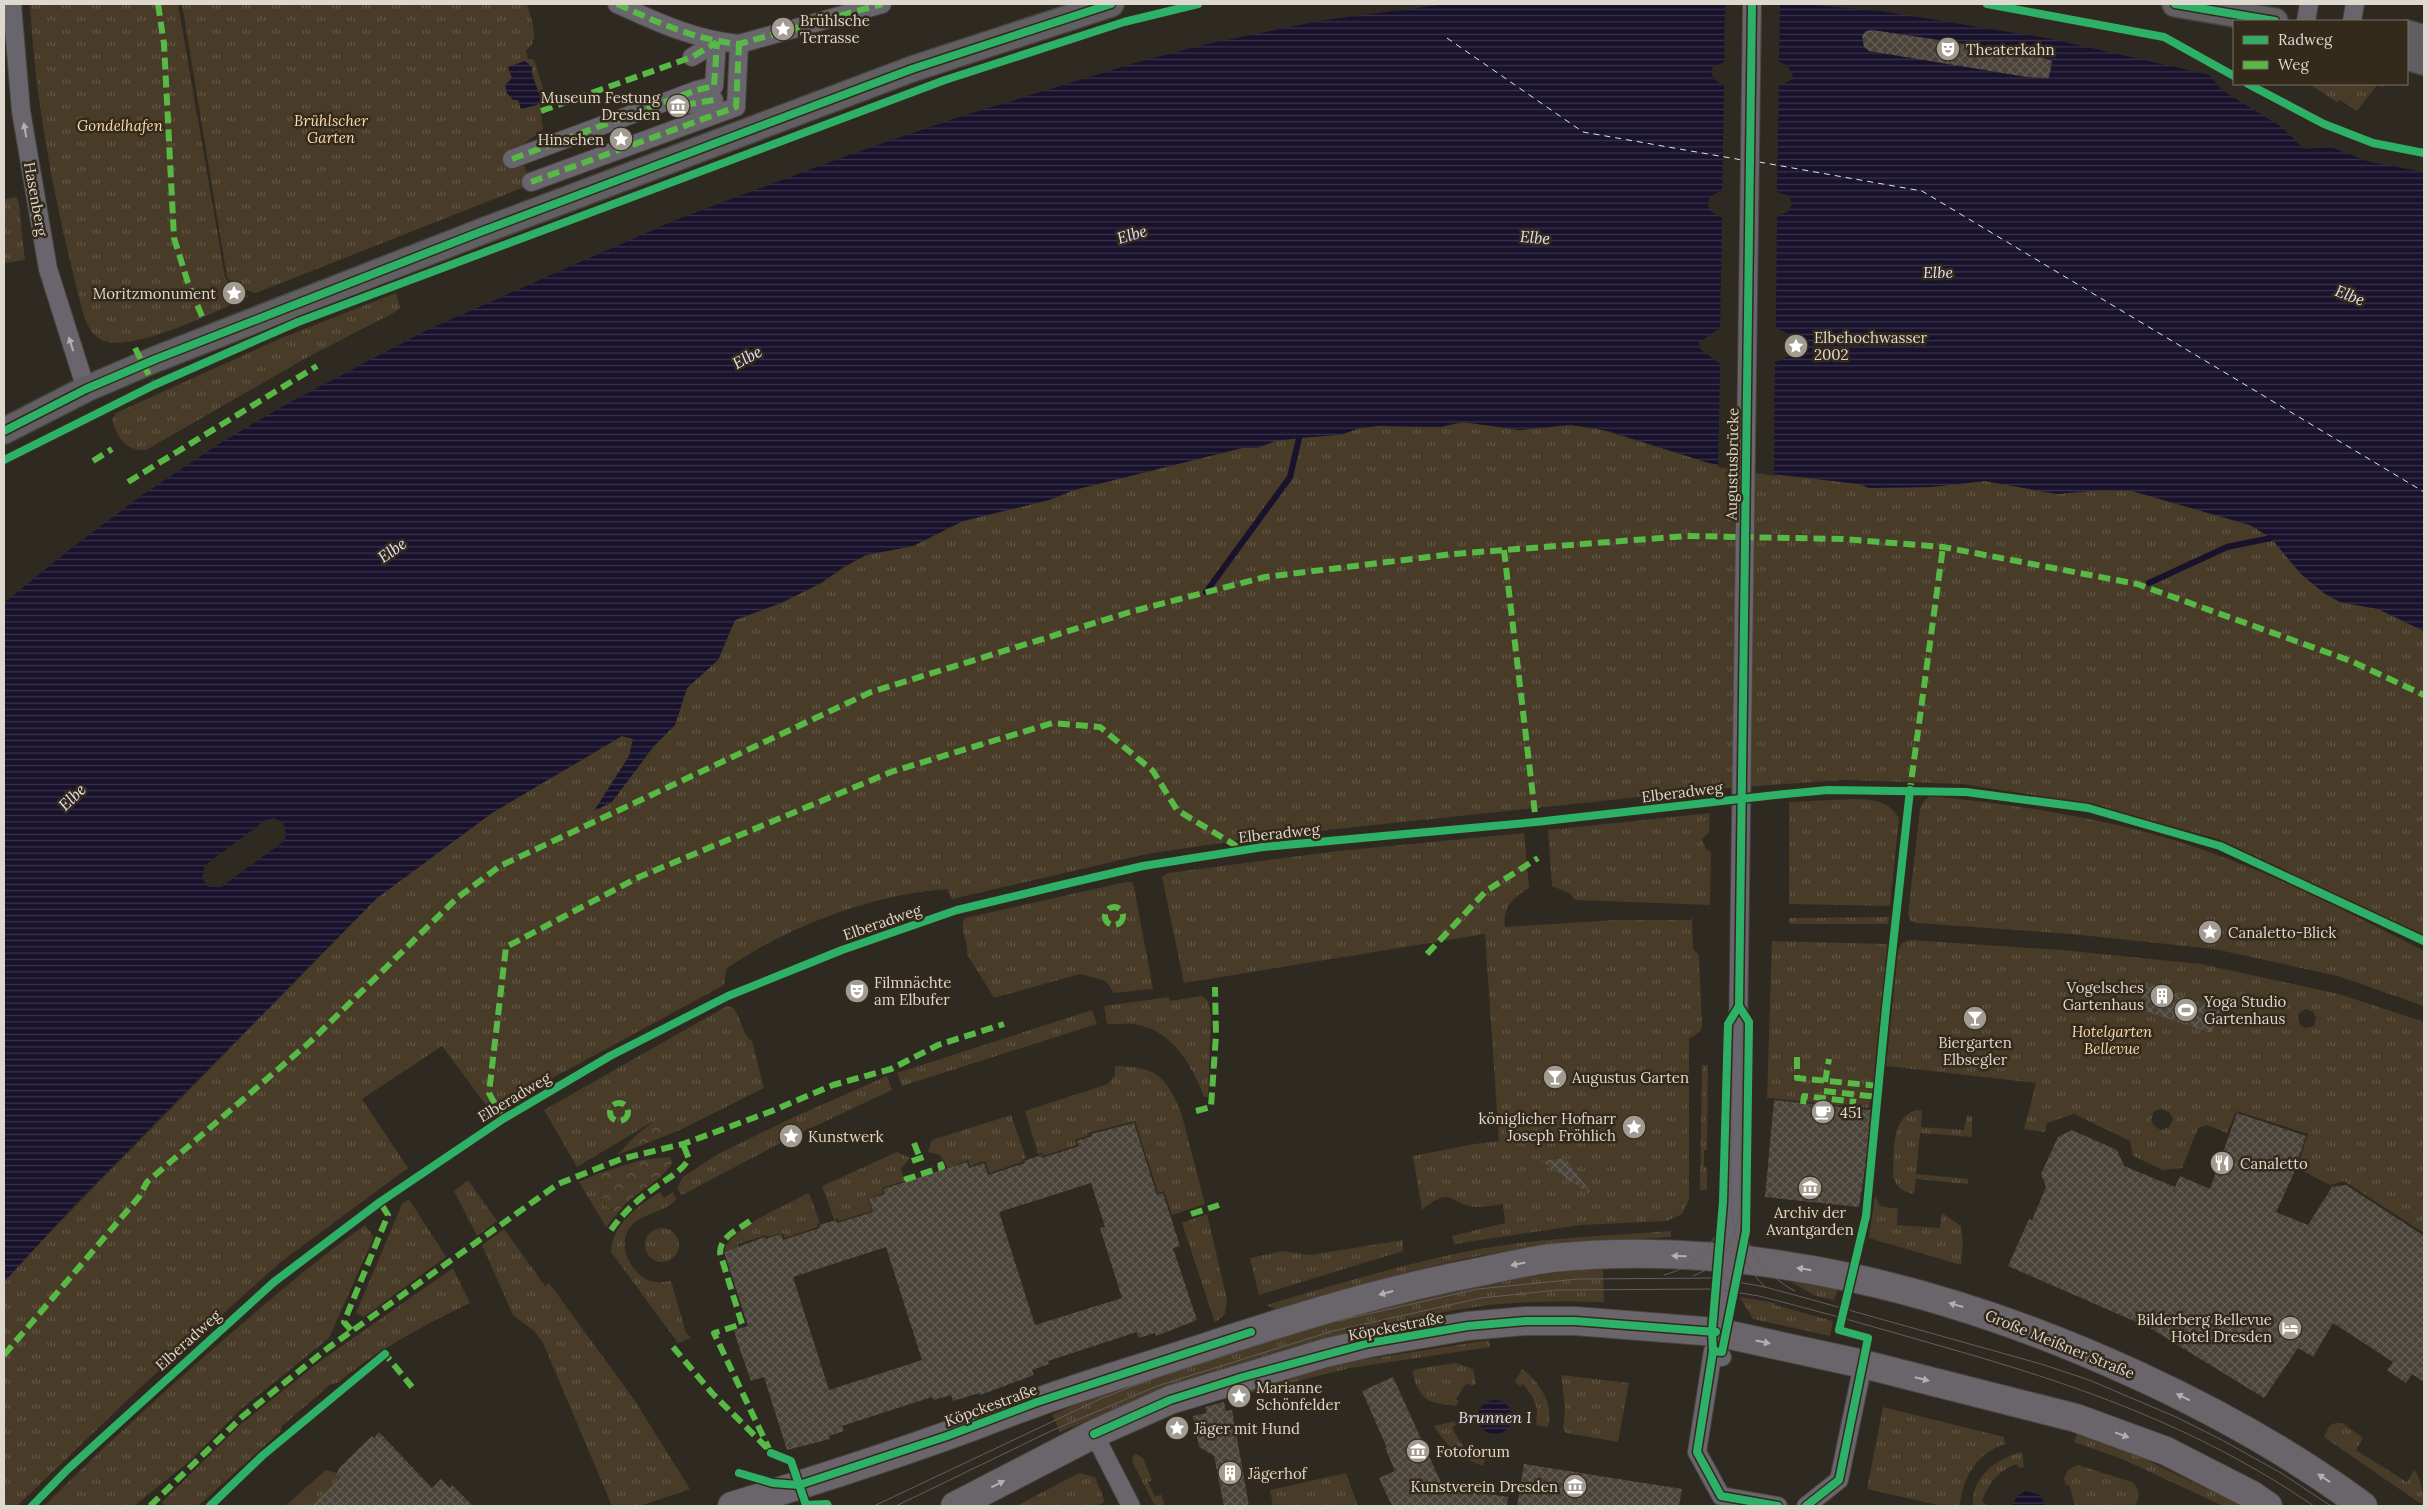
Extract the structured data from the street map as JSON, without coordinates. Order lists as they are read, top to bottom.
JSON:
{
  "streets": {
    "main road": ["Köpckestraße", "Große Meißner Straße"],
    "street": ["Hasenberg", "Augustusbrücke"],
    "cycle path": ["Elberadweg"]
  },
  "crossings": [
    ["Augustusbrücke", "Köpckestraße"],
    ["Augustusbrücke", "Große Meißner Straße"],
    ["Köpckestraße", "Große Meißner Straße"]
  ],
  "one_way": ["Hasenberg"],
  "water": ["Elbe", "Brunnen I"],
  "parks": ["Brühlscher Garten", "Gondelhafen", "Hotelgarten Bellevue"],
  "places": {
    "place": [
      "Brühlsche Terrasse",
      "Hinsehen",
      "Moritzmonument",
      "Elbehochwasser 2002",
      "Canaletto-Blick",
      "königlicher Hofnarr Joseph Fröhlich",
      "Kunstwerk",
      "Marianne Schönfelder",
      "Jäger mit Hund"
    ],
    "theatre": ["Theaterkahn", "Filmnächte am Elbufer"],
    "museum": [
      "Museum Festung Dresden",
      "Archiv der Avantgarden",
      "Fotoforum",
      "Kunstverein Dresden"
    ],
    "building": ["Vogelsches Gartenhaus", "Jägerhof"],
    "sports": ["Yoga Studio Gartenhaus"],
    "bar": ["Biergarten Elbsegler", "Augustus Garten"],
    "cafe": ["451"],
    "restaurant": ["Canaletto"],
    "hotel": ["Bilderberg Bellevue Hotel Dresden"]
  },
  "legend": ["Radweg", "Weg"]
}
